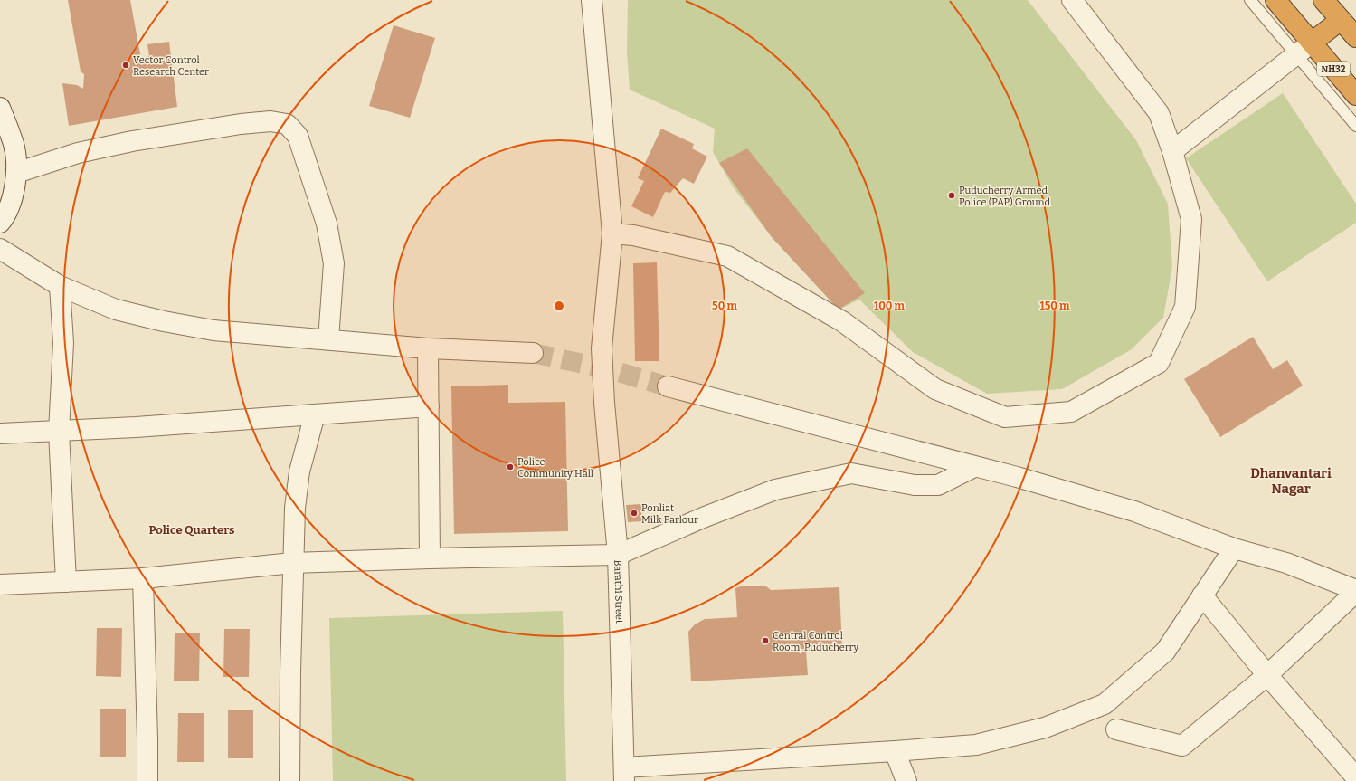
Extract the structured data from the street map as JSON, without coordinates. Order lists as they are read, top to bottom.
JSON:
{
  "streets": {
    "highway": ["NH32"],
    "street": ["Barathi Street"]
  },
  "districts": ["Dhanvantari Nagar", "Police Quarters"],
  "places": [
    "Vector Control Research Center",
    "Puducherry Armed Police (PAP) Ground",
    "Police Community Hall",
    "Ponliat Milk Parlour",
    "Central Control Room, Puducherry"
  ],
  "rings": ["50 m", "100 m", "150 m"]
}
